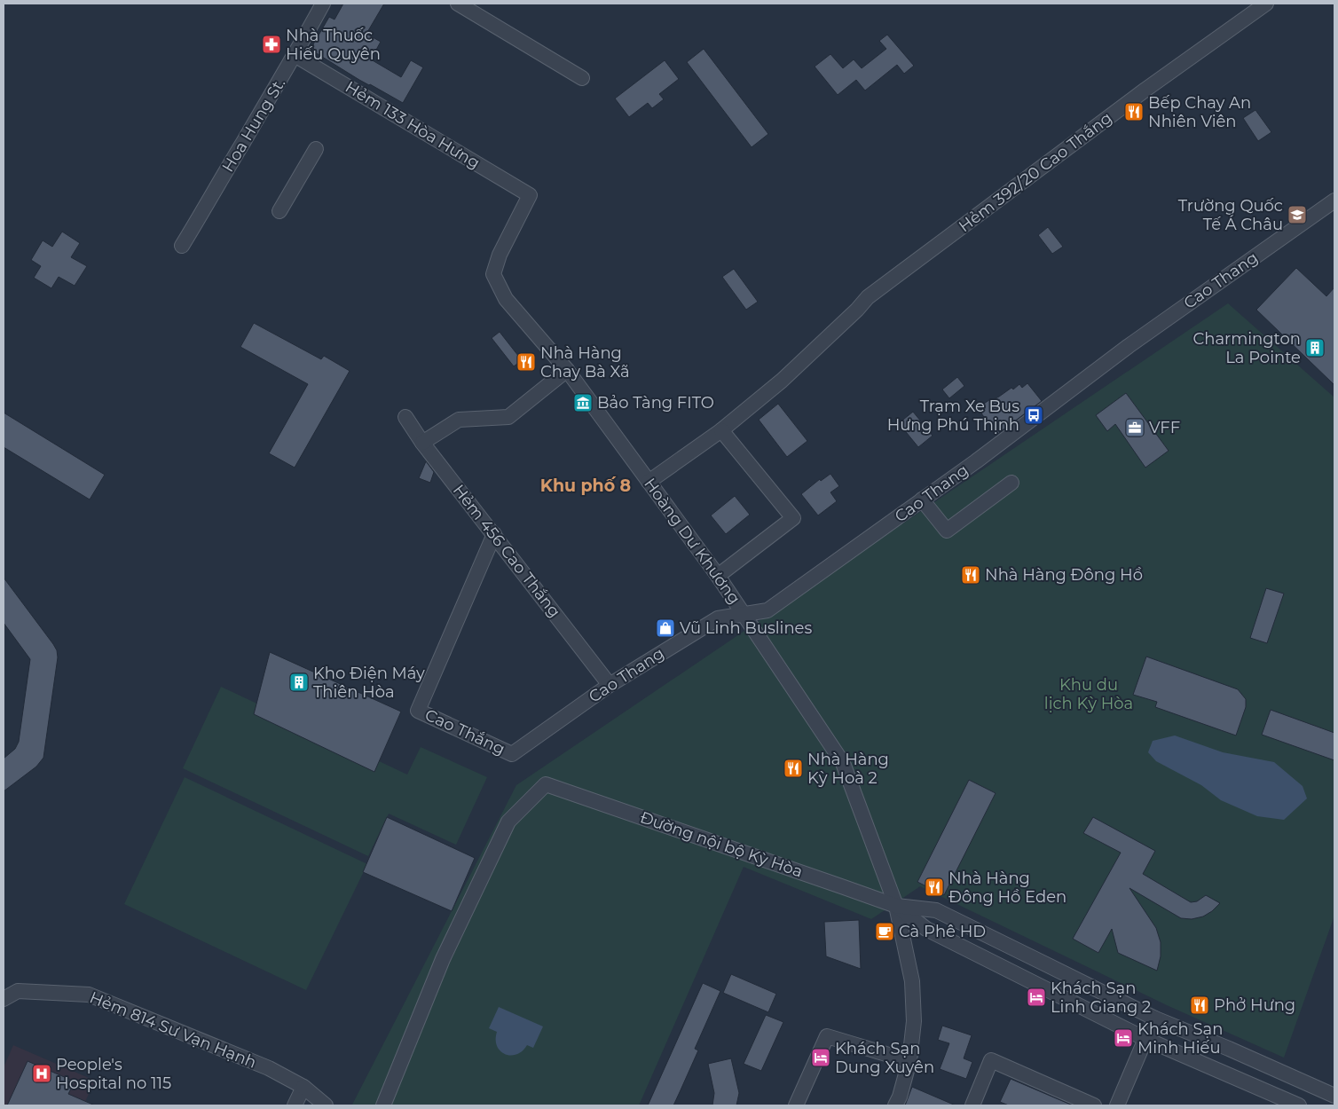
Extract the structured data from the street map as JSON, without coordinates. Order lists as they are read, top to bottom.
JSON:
{
  "streets": {
    "street": [
      "Hoa Hung St.",
      "Hẻm 133 Hòa Hưng",
      "Hẻm 392/20 Cao Thắng",
      "Cao Thang",
      "Hoàng Dư Khương",
      "Hẻm 456 Cao Thắng",
      "Đường nội bộ Kỳ Hòa",
      "Hẻm 814 Sư Vạn Hạnh"
    ]
  },
  "crossings": [
    ["Hoa Hung St.", "Hẻm 133 Hòa Hưng"],
    ["Hẻm 133 Hòa Hưng", "Hoàng Dư Khương"],
    ["Hẻm 392/20 Cao Thắng", "Hoàng Dư Khương"],
    ["Cao Thang", "Hoàng Dư Khương"],
    ["Cao Thang", "Hẻm 456 Cao Thắng"],
    ["Hoàng Dư Khương", "Đường nội bộ Kỳ Hòa"]
  ],
  "districts": ["Khu phố 8"],
  "parks": ["Khu du lịch Kỳ Hòa"],
  "places": {
    "pharmacy": ["Nhà Thuốc Hiếu Quyên"],
    "restaurant": [
      "Bếp Chay An Nhiên Viên",
      "Nhà Hàng Chay Bà Xã",
      "Nhà Hàng Đông Hồ",
      "Nhà Hàng Kỳ Hoà 2",
      "Nhà Hàng Đông Hồ Eden",
      "Phở Hưng"
    ],
    "school or university": ["Trường Quốc Tế Á Châu"],
    "building": ["Charmington La Pointe", "Kho Điện Máy Thiên Hòa"],
    "museum": ["Bảo Tàng FITO"],
    "bus stop": ["Trạm Xe Bus Hưng Phú Thịnh"],
    "office": ["VFF"],
    "shop": ["Vũ Linh Buslines"],
    "cafe": ["Cà Phê HD"],
    "hotel": ["Khách Sạn Linh Giang 2", "Khách Sạn Minh Hiếu", "Khách Sạn Dung Xuyên"],
    "hospital": ["People's Hospital no 115"]
  }
}
